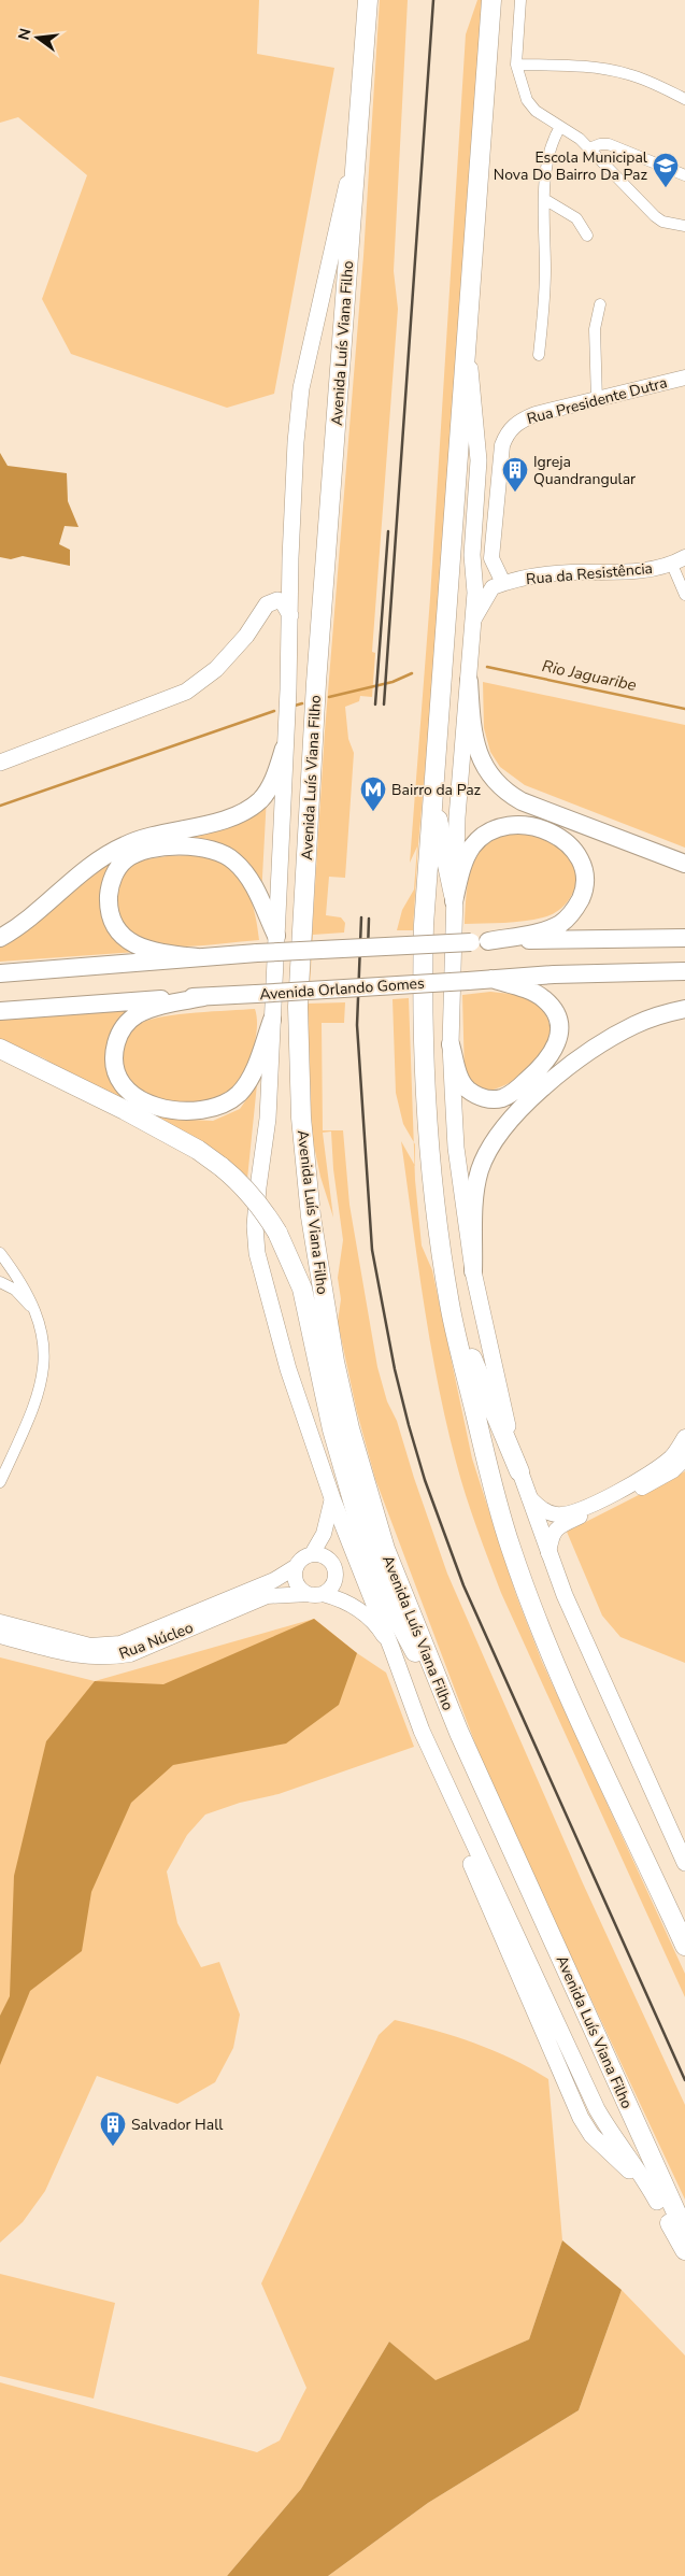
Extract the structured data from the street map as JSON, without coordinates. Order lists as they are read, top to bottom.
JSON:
{
  "streets": {
    "highway": ["Avenida Luís Viana Filho"],
    "main road": ["Avenida Orlando Gomes"],
    "street": ["Rua Presidente Dutra", "Rua da Resistência", "Rua Núcleo"]
  },
  "crossings": [
    ["Avenida Luís Viana Filho", "Rua Núcleo"],
    ["Rua Presidente Dutra", "Rua da Resistência"]
  ],
  "water": ["Rio Jaguaribe"],
  "places": {
    "school or university": ["Escola Municipal Nova Do Bairro Da Paz"],
    "building": ["Igreja Quandrangular", "Salvador Hall"],
    "metro station": ["Bairro da Paz"]
  },
  "north": "left"
}
